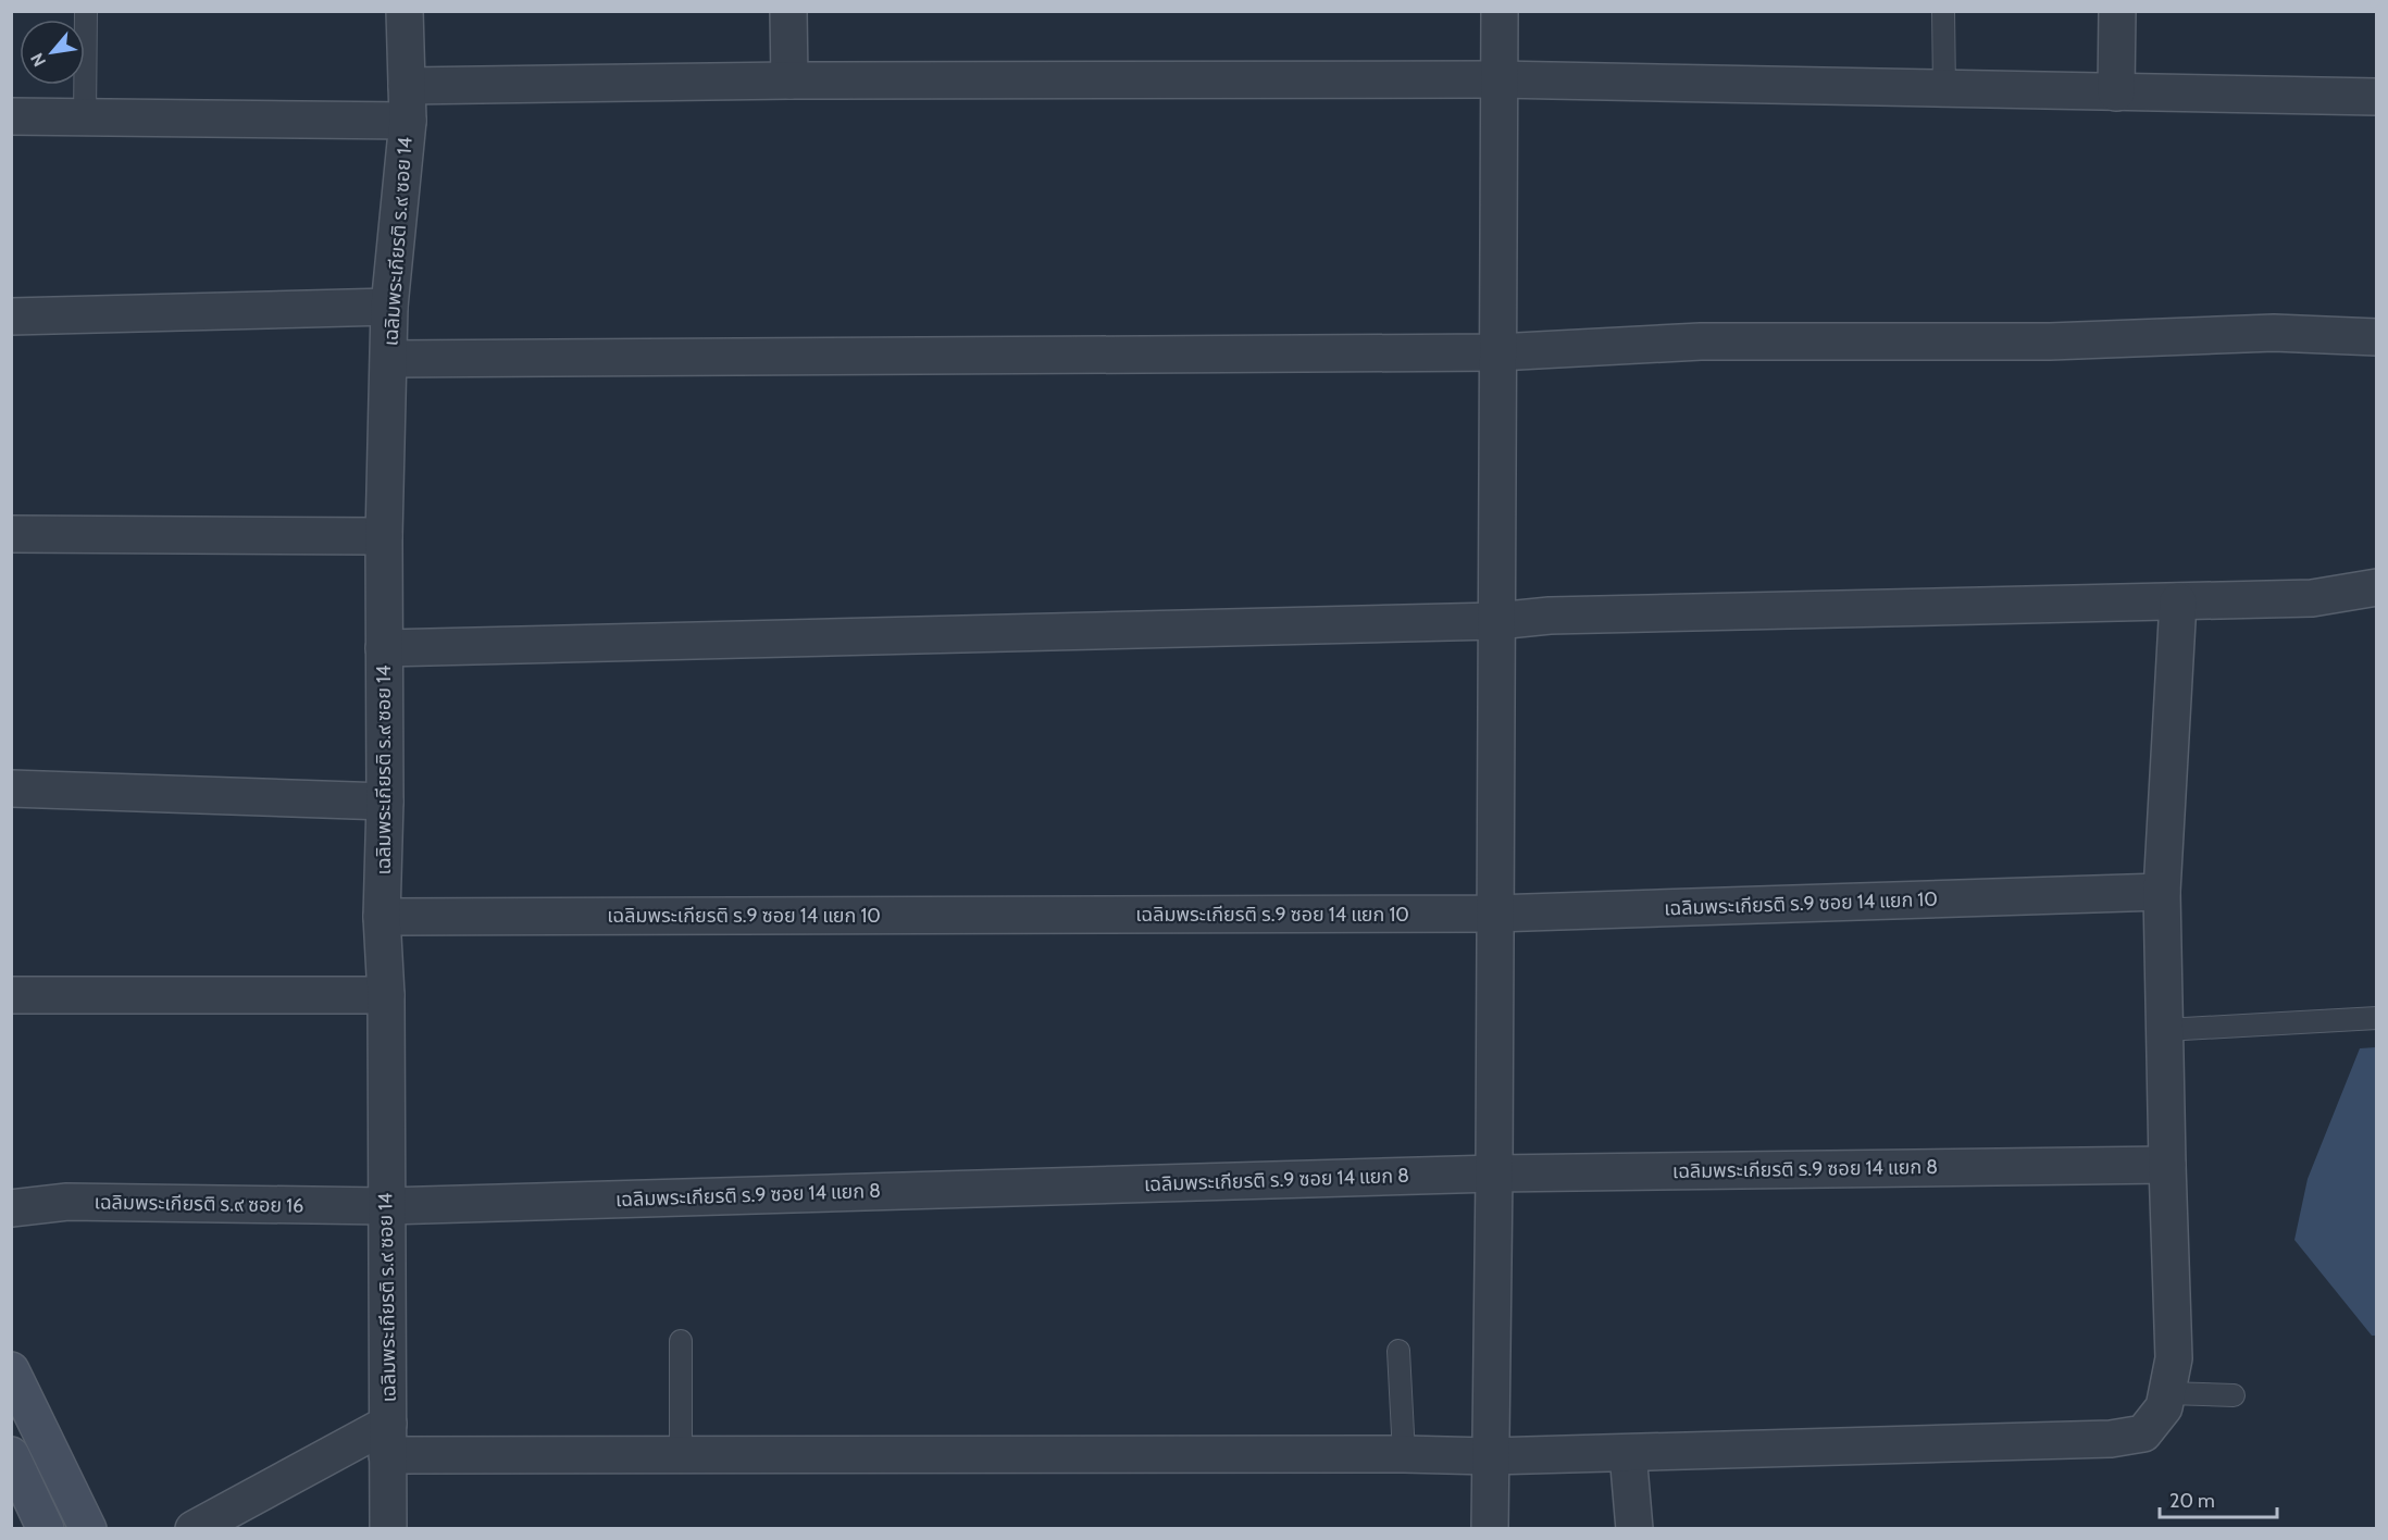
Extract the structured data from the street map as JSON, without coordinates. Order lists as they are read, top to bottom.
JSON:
{
  "streets": {
    "street": [
      "เฉลิมพระเกียรติ ร.๙ ซอย 14",
      "เฉลิมพระเกียรติ ร.9 ซอย 14 แยก 10",
      "เฉลิมพระเกียรติ ร.9 ซอย 14 แยก 8",
      "เฉลิมพระเกียรติ ร.๙ ซอย 16"
    ]
  },
  "crossings": [
    ["เฉลิมพระเกียรติ ร.๙ ซอย 14", "เฉลิมพระเกียรติ ร.9 ซอย 14 แยก 10"],
    ["เฉลิมพระเกียรติ ร.๙ ซอย 14", "เฉลิมพระเกียรติ ร.9 ซอย 14 แยก 8"],
    ["เฉลิมพระเกียรติ ร.๙ ซอย 14", "เฉลิมพระเกียรติ ร.๙ ซอย 16"],
    ["เฉลิมพระเกียรติ ร.9 ซอย 14 แยก 8", "เฉลิมพระเกียรติ ร.๙ ซอย 16"]
  ],
  "scale_bar": "20 m",
  "north": "bottom left"
}
